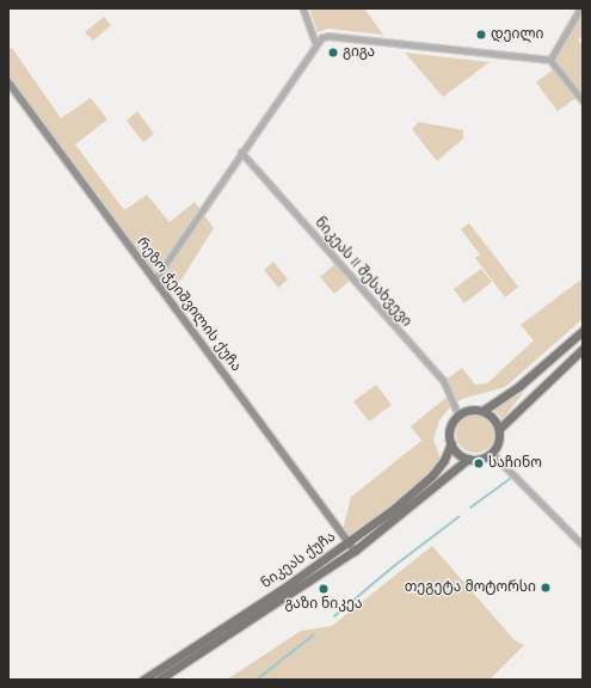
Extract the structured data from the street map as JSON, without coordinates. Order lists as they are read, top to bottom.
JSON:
{
  "streets": {
    "main road": ["რეზო ჭეიშვილის ქუჩა", "ნიკეას ქუჩა"],
    "street": ["ნიკეას II შესახვევი"]
  },
  "crossings": [
    ["ნიკეას II შესახვევი", "ნიკეას ქუჩა"],
    ["რეზო ჭეიშვილის ქუჩა", "ნიკეას ქუჩა"]
  ],
  "places": [
    "დეილი",
    "გიგა",
    "საჩინო",
    "თეგეტა მოტორსი",
    "გაზი ნიკეა"
  ]
}
